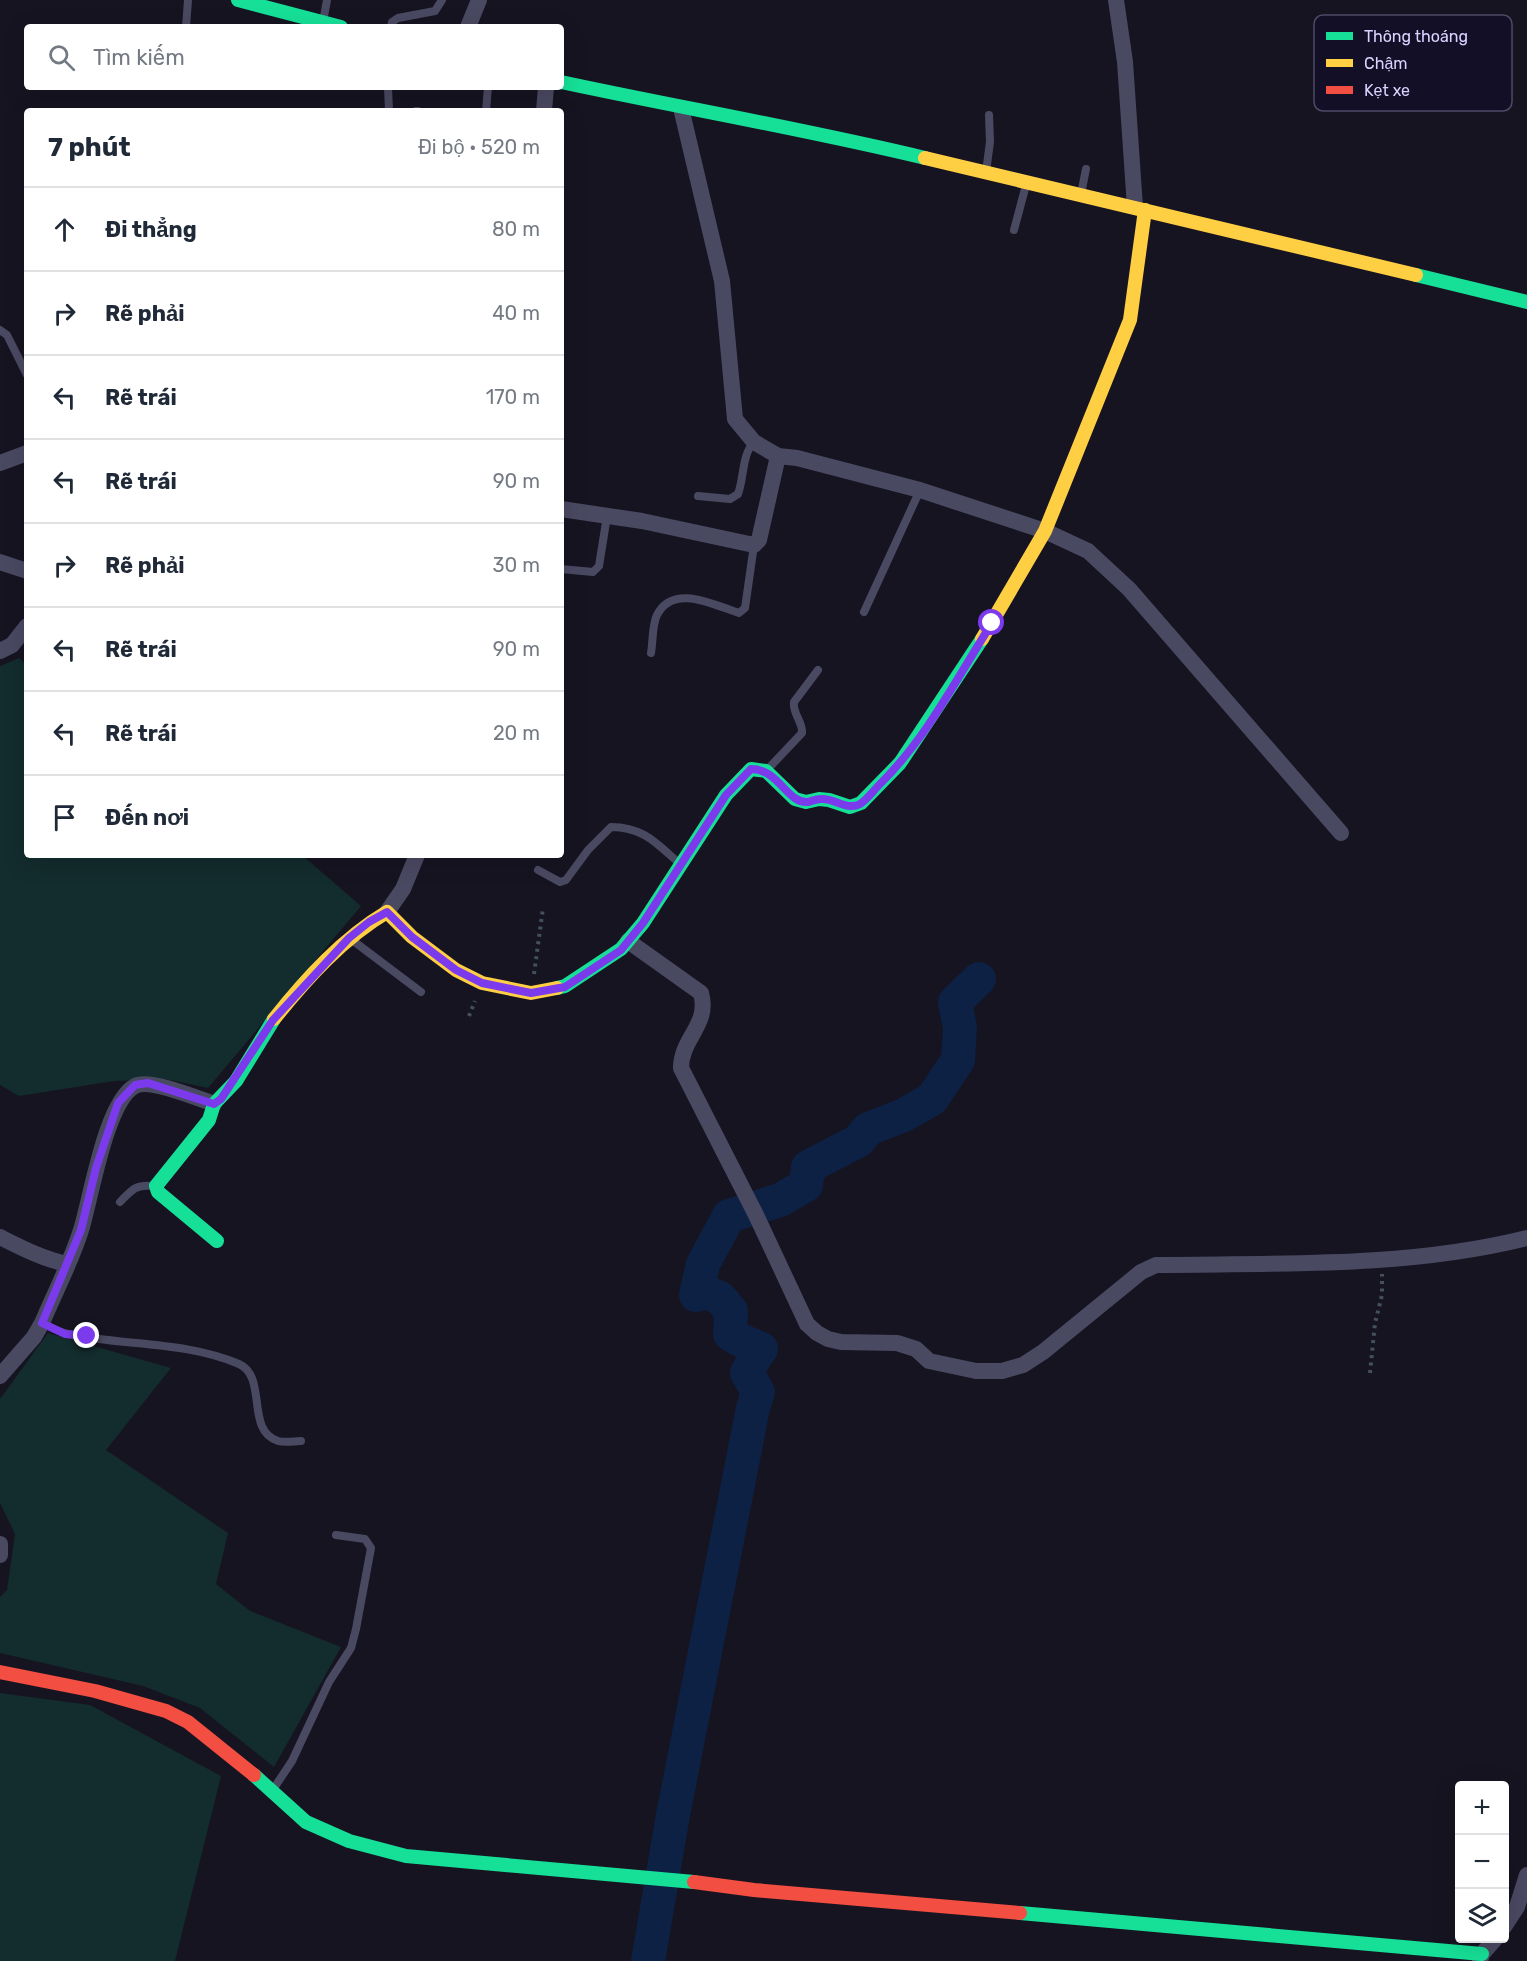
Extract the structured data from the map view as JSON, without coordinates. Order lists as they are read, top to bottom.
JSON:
{
  "legend": ["Thông thoáng", "Chậm", "Kẹt xe"],
  "page": {
    "search": "Tìm kiếm",
    "heading": ["7 phút", "Đi bộ · 520 m"],
    "list": [
      ["Đi thẳng", "80 m"],
      ["Rẽ phải", "40 m"],
      ["Rẽ trái", "170 m"],
      ["Rẽ trái", "90 m"],
      ["Rẽ phải", "30 m"],
      ["Rẽ trái", "90 m"],
      ["Rẽ trái", "20 m"],
      "Đến nơi"
    ],
    "map_buttons": ["+", "−"]
  }
}
